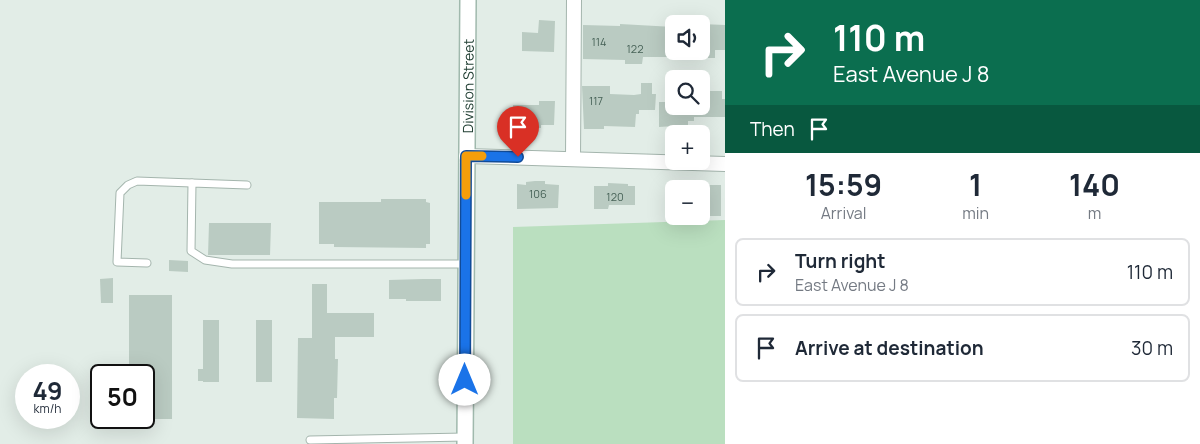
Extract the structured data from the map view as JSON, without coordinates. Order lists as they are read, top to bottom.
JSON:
{
  "streets": {
    "main road": ["Division Street"]
  },
  "house_numbers": [
    "114",
    "122",
    "117",
    "106",
    "120"
  ],
  "page": {
    "turn": ["110 m", "East Avenue J 8"],
    "map_buttons": ["+", "−"],
    "then": "Then",
    "eta": [
      "15:59",
      "Arrival",
      "1",
      "min",
      "140",
      "m"
    ],
    "list": [
      {
        "name": "Turn right",
        "note": "East Avenue J 8",
        "value": "110 m"
      },
      {
        "name": "Arrive at destination",
        "value": "30 m"
      }
    ],
    "speed": "49 km/h",
    "limit": "50"
  }
}
